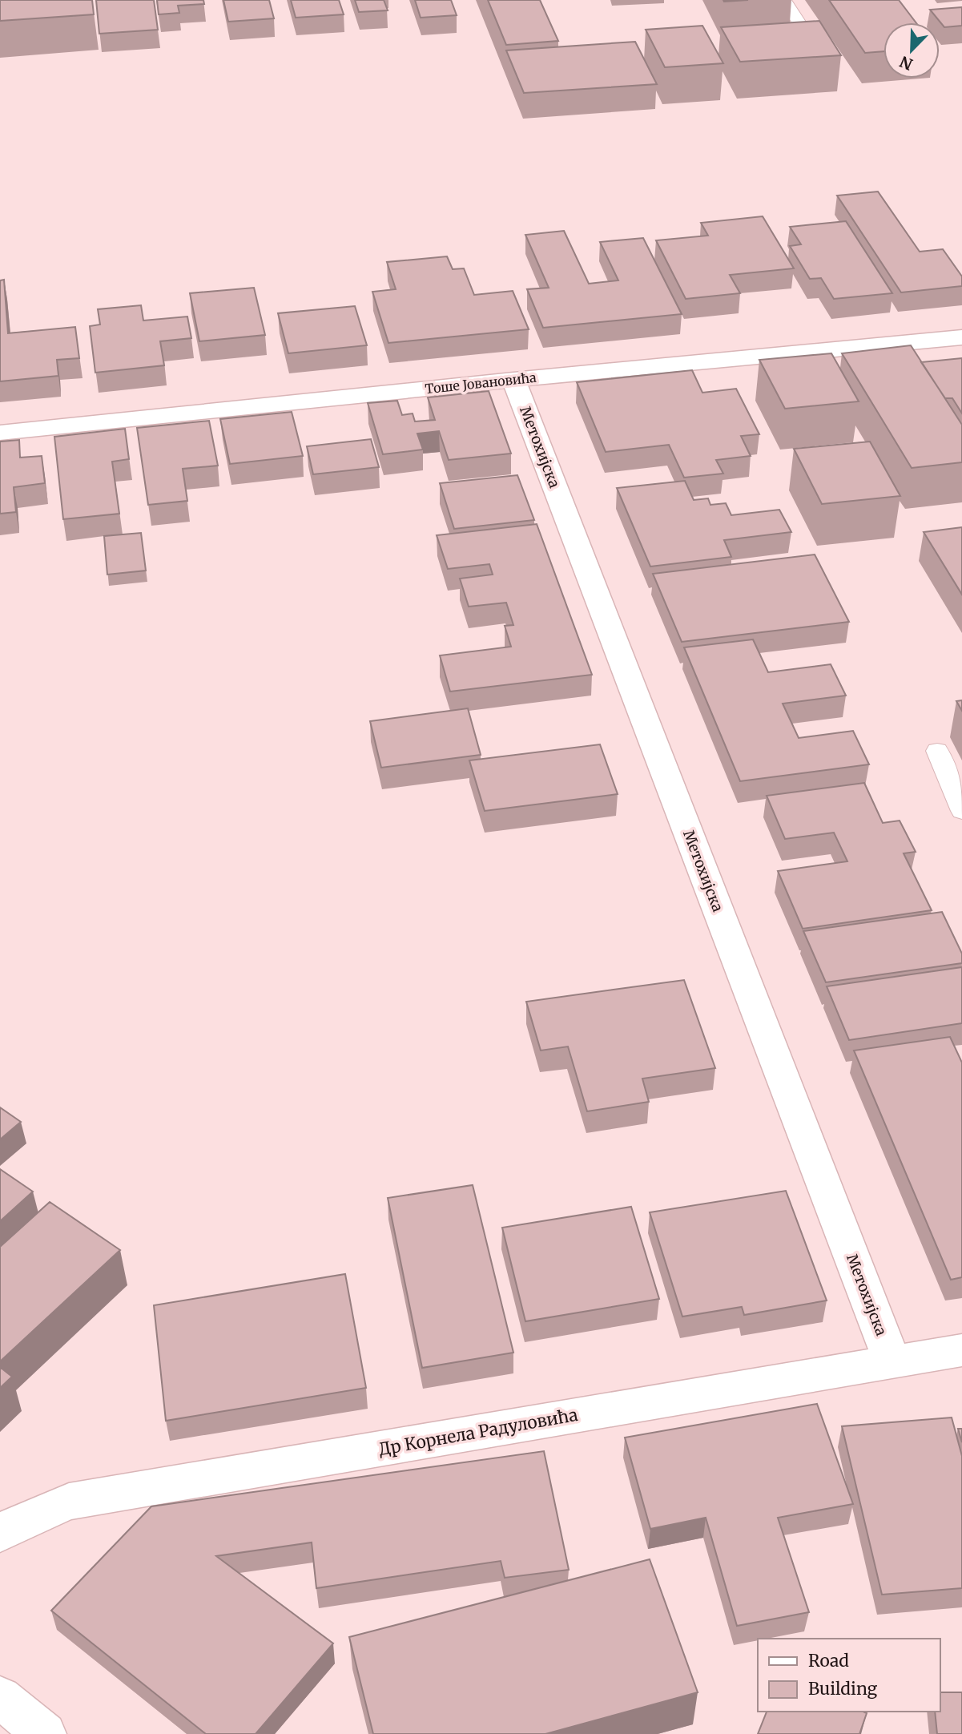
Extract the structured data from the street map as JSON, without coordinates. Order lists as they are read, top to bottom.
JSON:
{
  "streets": {
    "street": ["Тоше Јовановића", "Метохијска", "Др Корнела Радуловића"]
  },
  "crossings": [
    ["Тоше Јовановића", "Метохијска"],
    ["Метохијска", "Др Корнела Радуловића"]
  ],
  "legend": ["Road", "Building"],
  "north": "bottom left"
}
